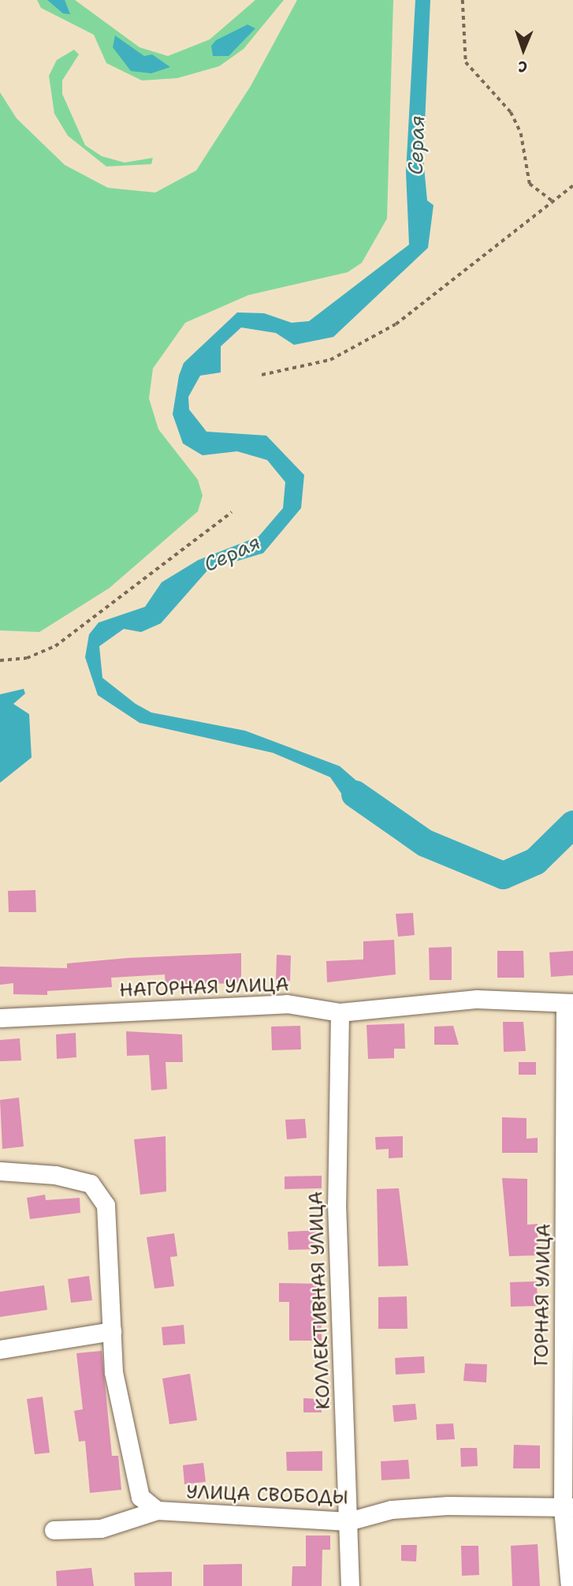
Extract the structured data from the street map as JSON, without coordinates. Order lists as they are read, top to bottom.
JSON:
{
  "streets": {
    "street": [
      "НАГОРНАЯ УЛИЦА",
      "ГОРНАЯ УЛИЦА",
      "КОЛЛЕКТИВНАЯ УЛИЦА",
      "УЛИЦА СВОБОДЫ"
    ]
  },
  "crossings": [
    ["НАГОРНАЯ УЛИЦА", "ГОРНАЯ УЛИЦА"],
    ["НАГОРНАЯ УЛИЦА", "КОЛЛЕКТИВНАЯ УЛИЦА"],
    ["ГОРНАЯ УЛИЦА", "УЛИЦА СВОБОДЫ"],
    ["КОЛЛЕКТИВНАЯ УЛИЦА", "УЛИЦА СВОБОДЫ"]
  ],
  "water": ["Серая"],
  "north": "bottom"
}
